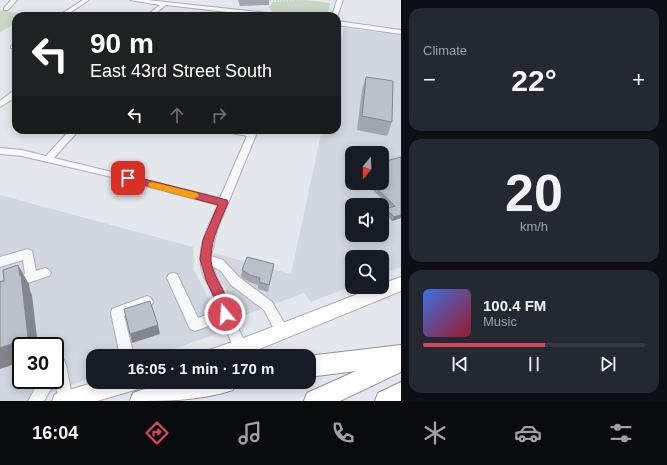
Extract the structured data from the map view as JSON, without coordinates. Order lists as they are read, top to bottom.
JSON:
{
  "north": "bottom",
  "page": {
    "tile": [
      "Climate",
      ["20", "km/h"]
    ],
    "turn": ["90 m", "East 43rd Street South"],
    "heat": ["−", "22°", "+"],
    "song": ["100.4 FM", "Music"],
    "limit": "30",
    "trip": "16:05 · 1 min · 170 m",
    "tabs": "16:04"
  }
}
